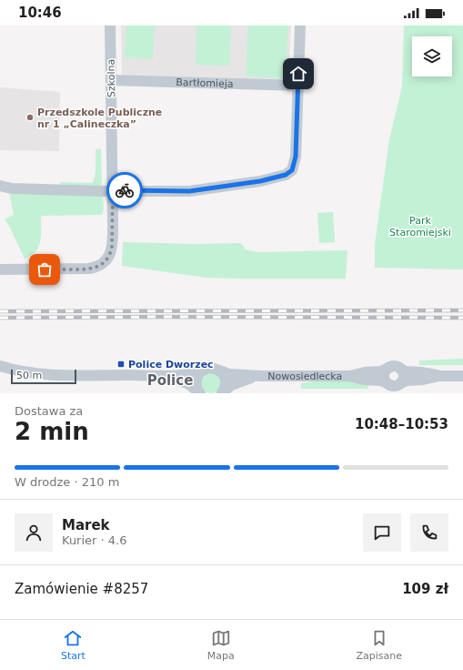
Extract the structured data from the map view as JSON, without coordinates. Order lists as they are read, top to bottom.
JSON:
{
  "streets": {
    "street": ["Szkolna", "Bartłomieja", "Nowosiedlecka"]
  },
  "crossings": [
    ["Szkolna", "Bartłomieja"]
  ],
  "districts": ["Police"],
  "parks": ["Park Staromiejski"],
  "places": {
    "other": ["Przedszkole Publiczne nr 1 „Calineczka”"],
    "transit": ["Police Dworzec"]
  },
  "scale_bar": "50 m",
  "page": {
    "status": "10:46",
    "scale": "50 m",
    "heading": ["2 min", "Dostawa za", "10:48–10:53"],
    "panel": [
      "Marek",
      "Kurier · 4.6",
      "Zamówienie #8257",
      "109 zł"
    ],
    "bar": "W drodze · 210 m",
    "tabs": ["Start", "Mapa", "Zapisane"]
  }
}
